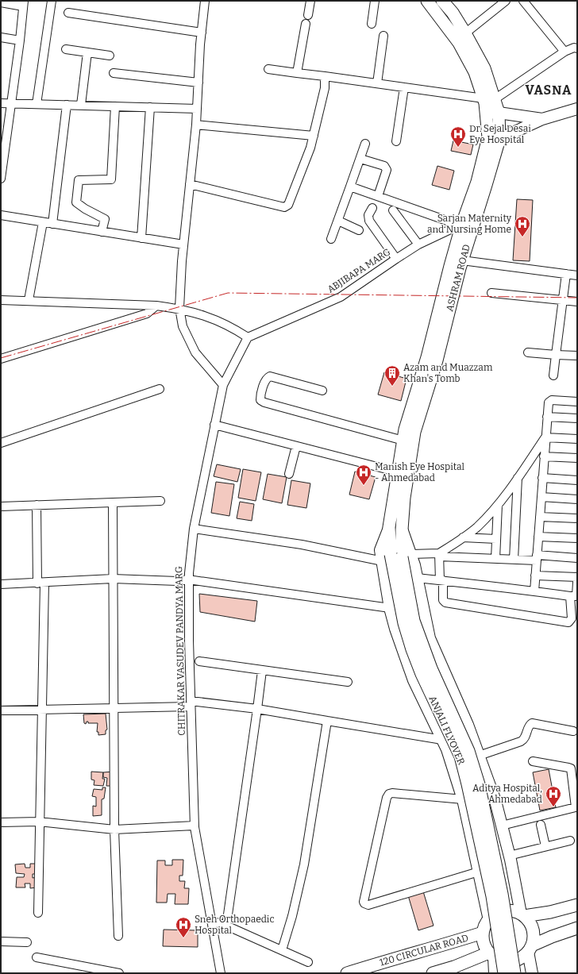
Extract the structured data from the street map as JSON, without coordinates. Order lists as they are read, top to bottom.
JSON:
{
  "streets": {
    "main road": ["ASHRAM ROAD", "ANJALI FLYOVER", "120 CIRCULAR ROAD"],
    "street": ["ABJIBAPA MARG", "CHITRAKAR VASUDEV PANDYA MARG"]
  },
  "crossings": [
    ["ABJIBAPA MARG", "ASHRAM ROAD"],
    ["ABJIBAPA MARG", "CHITRAKAR VASUDEV PANDYA MARG"],
    ["ASHRAM ROAD", "ANJALI FLYOVER"]
  ],
  "districts": ["VASNA"],
  "places": {
    "hospital": [
      "Dr. Sejal Desai Eye Hospital",
      "Sarjan Maternity and Nursing Home",
      "Manish Eye Hospital - Ahmedabad",
      "Aditya Hospital, Ahmedabad",
      "Sneh Orthopaedic Hospital"
    ],
    "building": ["Azam and Muazzam Khan's Tomb"]
  }
}
